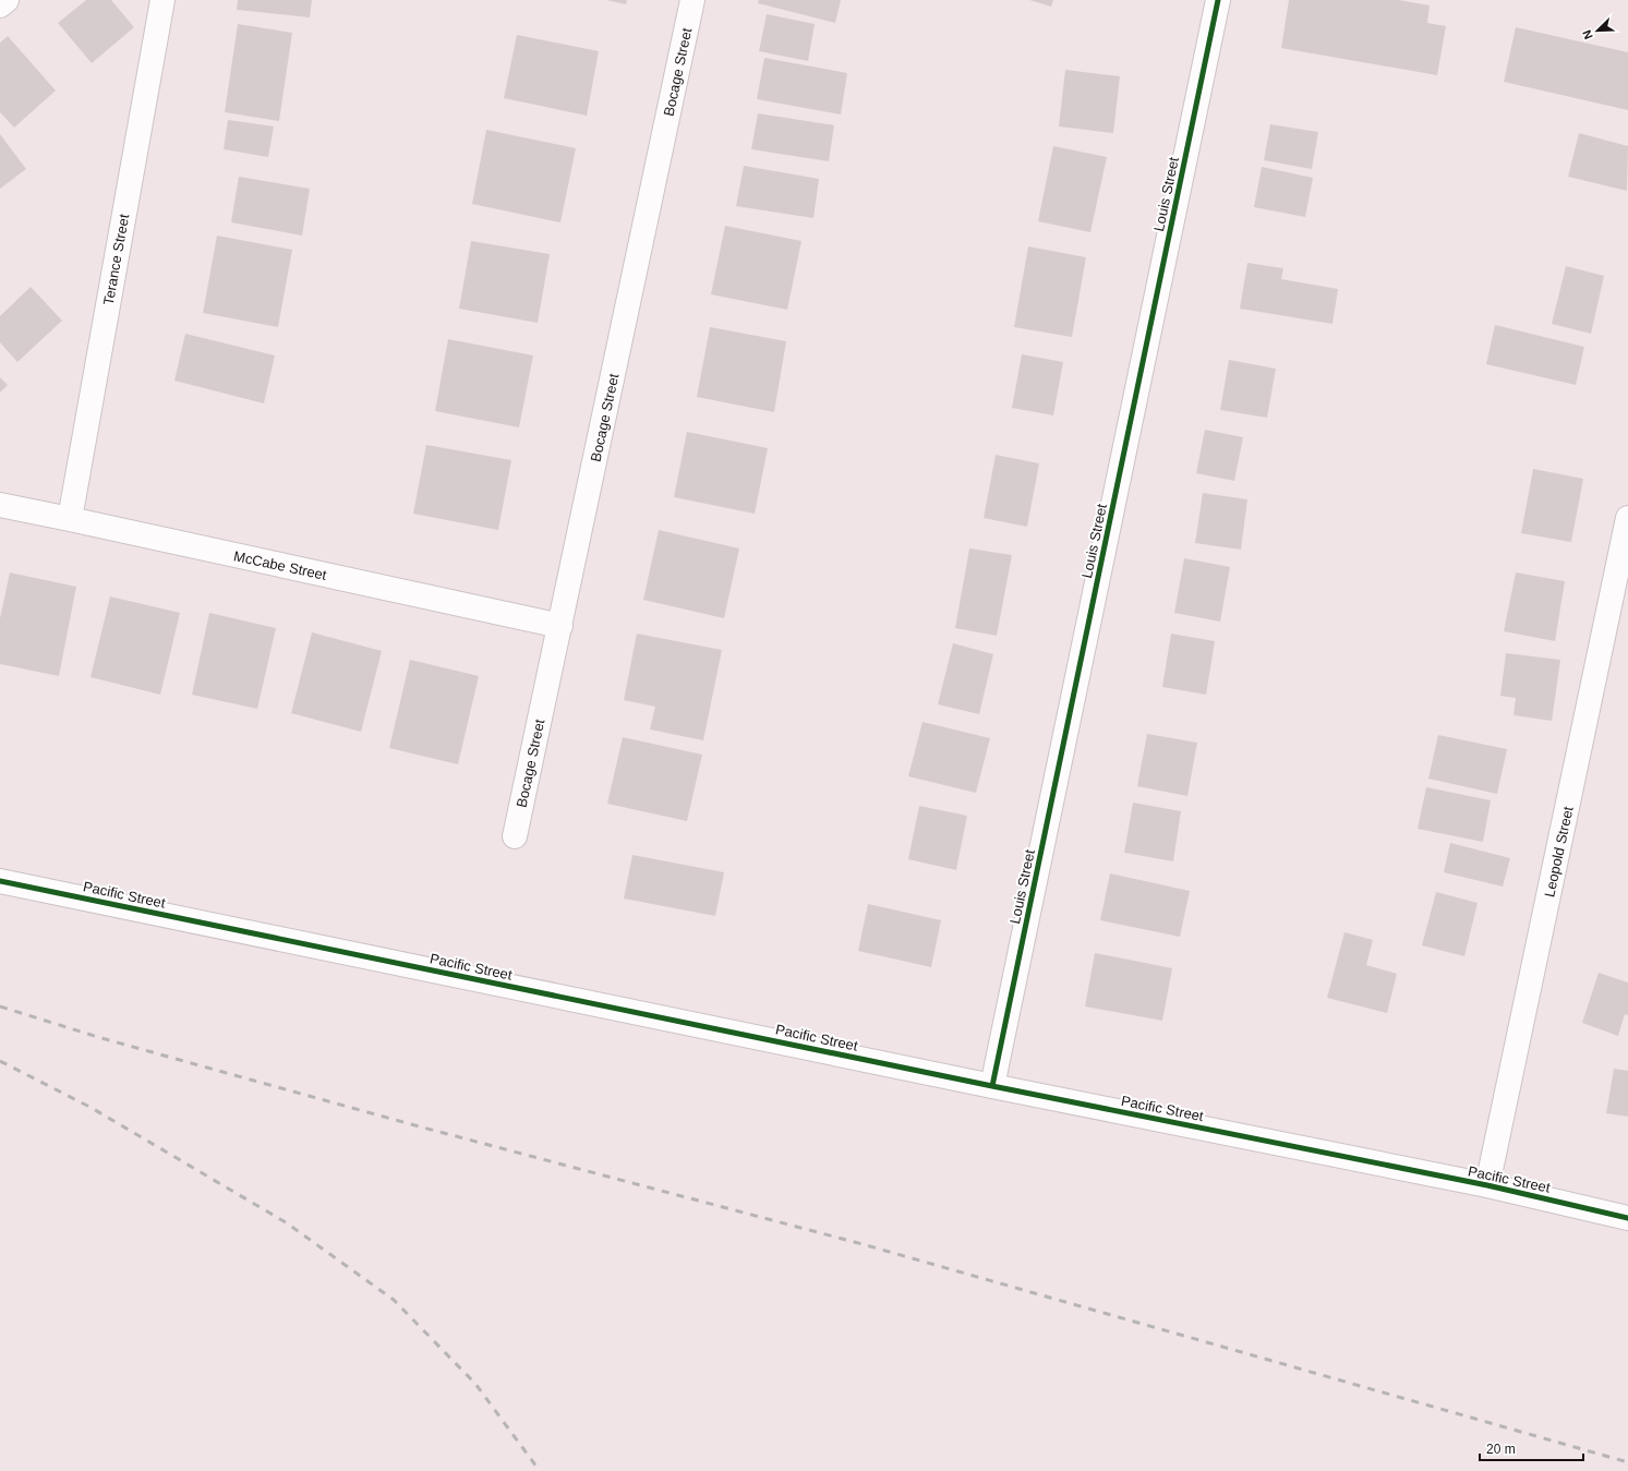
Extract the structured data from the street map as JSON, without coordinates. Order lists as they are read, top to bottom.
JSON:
{
  "streets": {
    "street": [
      "Bocage Street",
      "Louis Street",
      "Terance Street",
      "McCabe Street",
      "Leopold Street",
      "Pacific Street"
    ]
  },
  "crossings": [
    ["Bocage Street", "McCabe Street"],
    ["Louis Street", "Pacific Street"],
    ["Terance Street", "McCabe Street"],
    ["Leopold Street", "Pacific Street"]
  ],
  "scale_bar": "20 m",
  "north": "bottom left"
}
